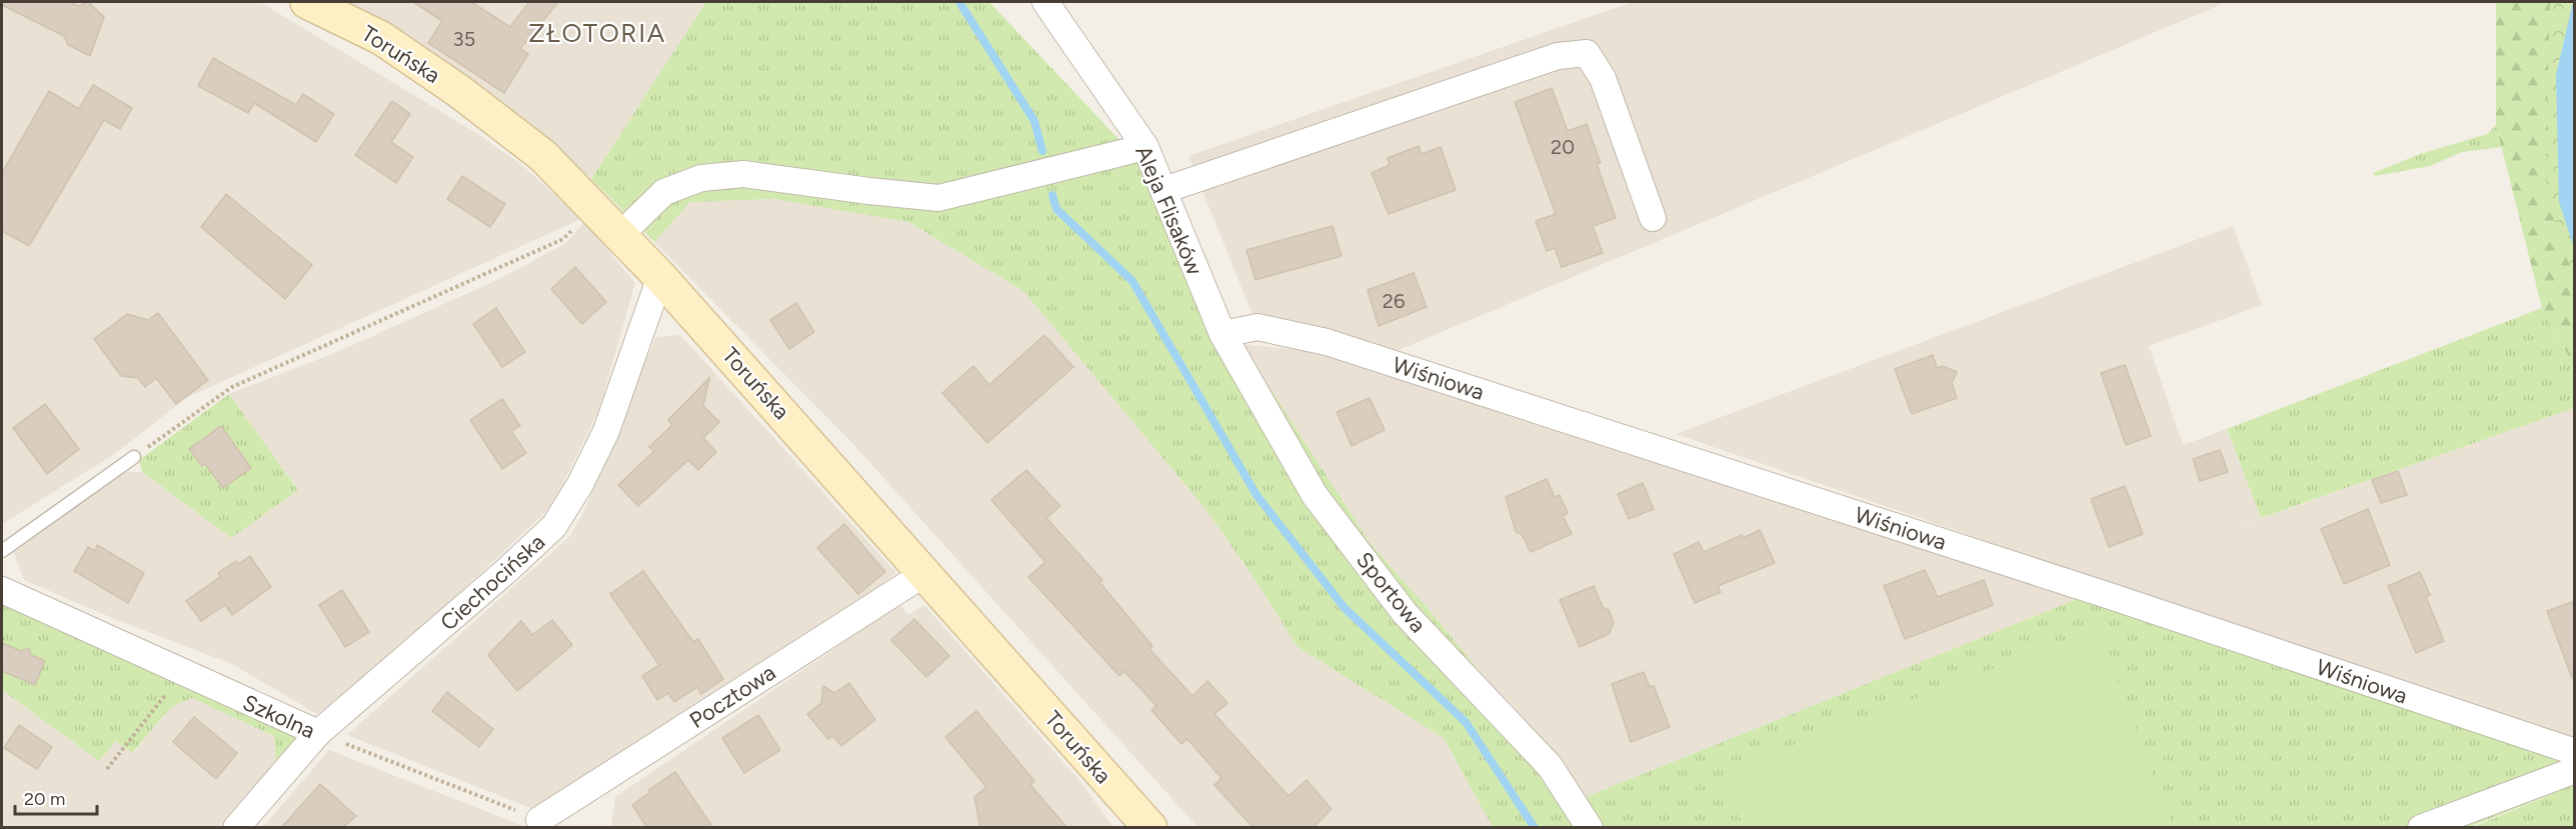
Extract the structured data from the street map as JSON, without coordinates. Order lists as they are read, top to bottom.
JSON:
{
  "streets": {
    "main road": ["Toruńska"],
    "street": [
      "Aleja Flisaków",
      "Wiśniowa",
      "Ciechocińska",
      "Sportowa",
      "Pocztowa",
      "Szkolna"
    ]
  },
  "crossings": [
    ["Toruńska", "Ciechocińska"],
    ["Toruńska", "Pocztowa"],
    ["Aleja Flisaków", "Wiśniowa"],
    ["Aleja Flisaków", "Sportowa"],
    ["Wiśniowa", "Sportowa"],
    ["Ciechocińska", "Szkolna"],
    ["Pocztowa", "Szkolna"]
  ],
  "districts": ["ZŁOTORIA"],
  "house_numbers": ["35", "20", "26"],
  "scale_bar": "20 m"
}
